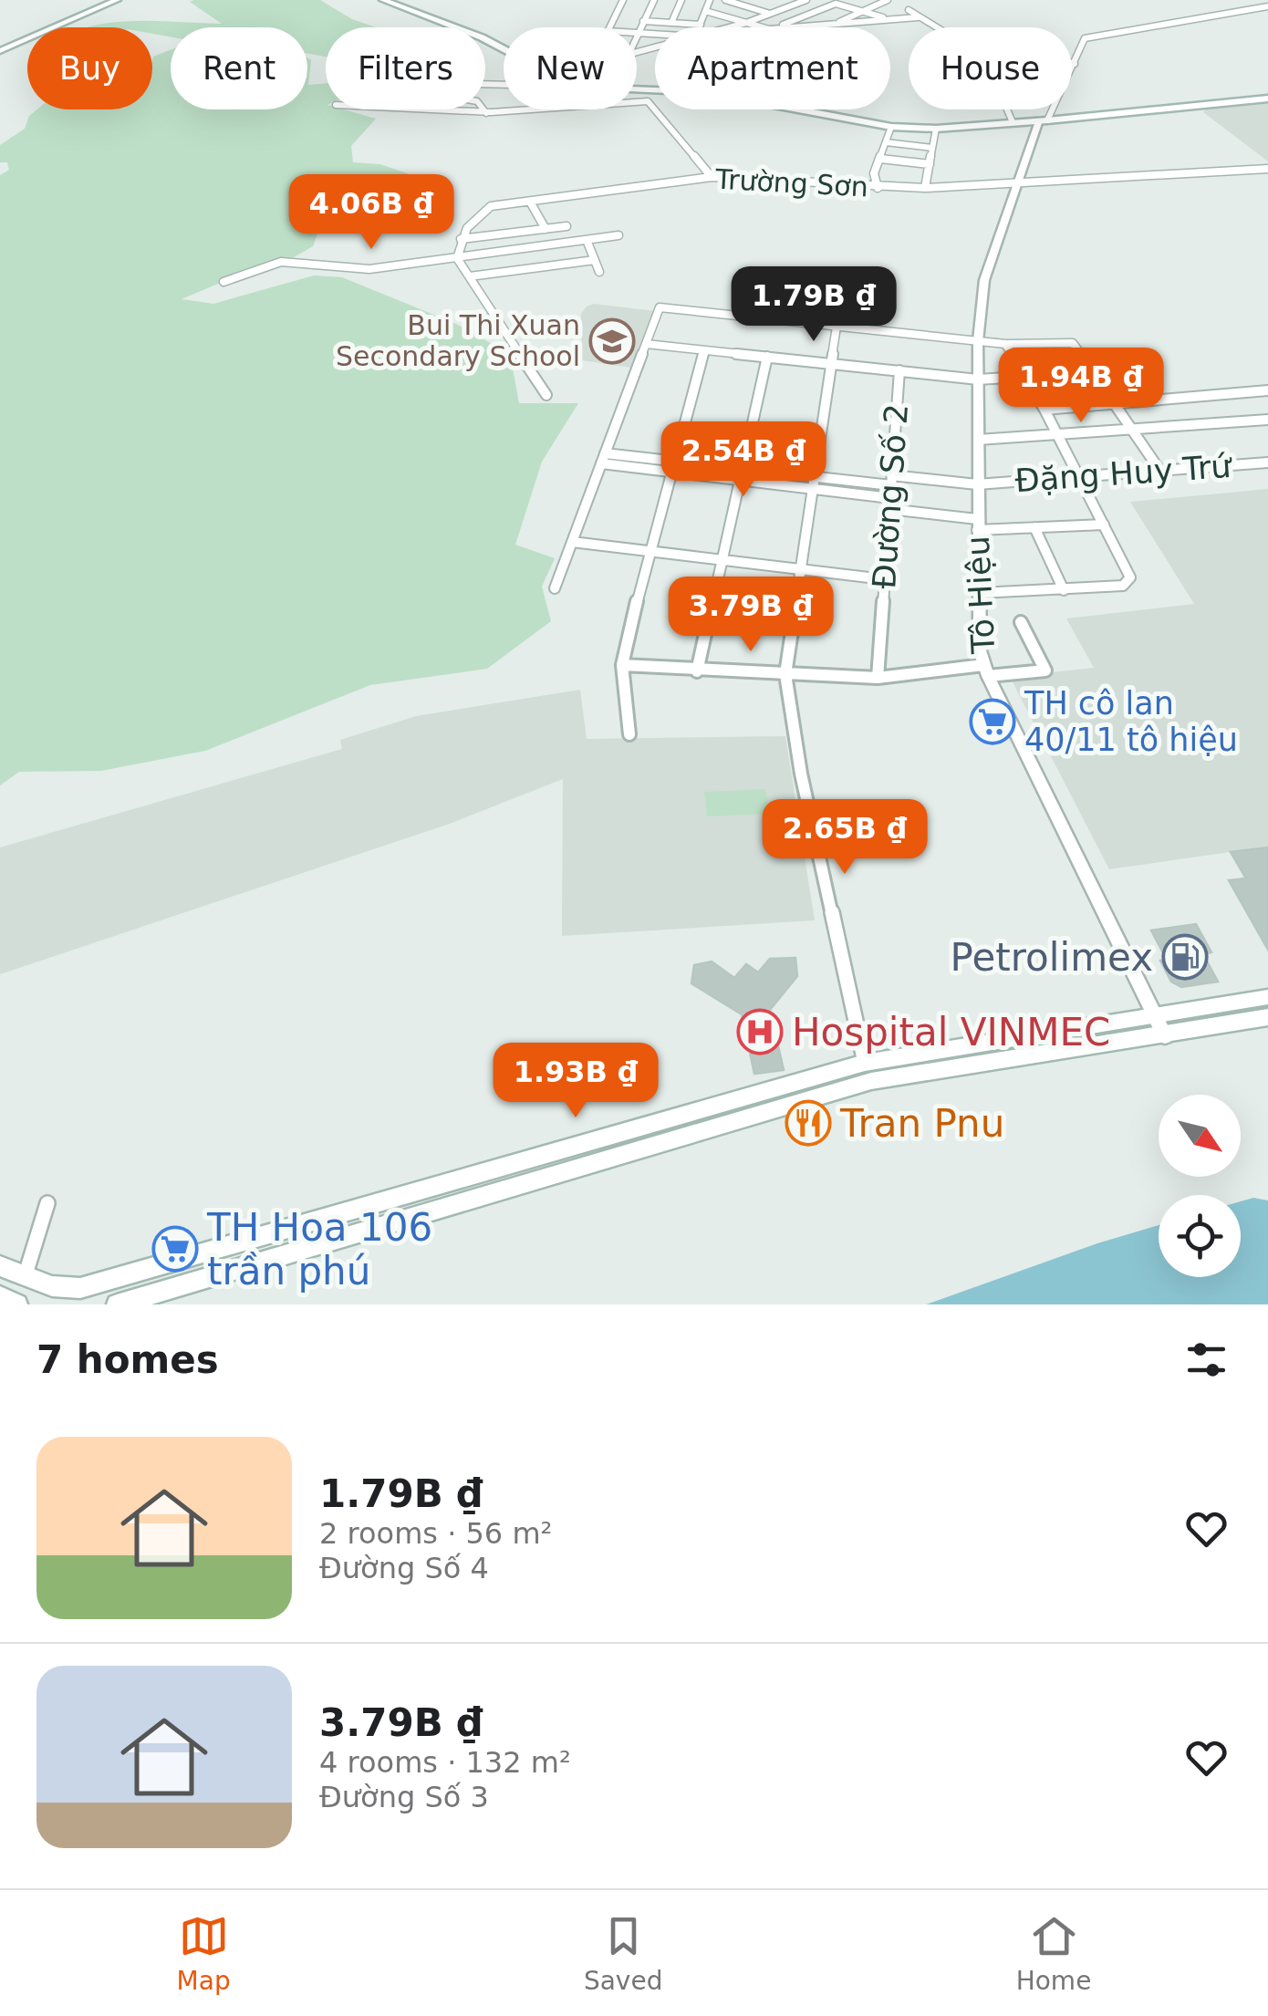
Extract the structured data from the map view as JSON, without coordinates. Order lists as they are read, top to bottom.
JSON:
{
  "streets": {
    "street": [
      "Trường Sơn",
      "Đặng Huy Trứ",
      "Đường Số 2",
      "Tô Hiệu"
    ]
  },
  "crossings": [
    ["Trường Sơn", "Tô Hiệu"],
    ["Đặng Huy Trứ", "Đường Số 2"],
    ["Đặng Huy Trứ", "Tô Hiệu"]
  ],
  "places": {
    "school or university": ["Bui Thi Xuan Secondary School"],
    "supermarket": ["TH cô lan 40/11 tô hiệu", "TH Hoa 106 trần phú"],
    "fuel station": ["Petrolimex"],
    "hospital": ["Hospital VINMEC"],
    "restaurant": ["Tran Pnu"]
  },
  "north": "bottom right",
  "page": {
    "chip": [
      "Buy",
      "Rent",
      "Filters",
      "New",
      "Apartment",
      "House"
    ],
    "price": [
      "4.06B ₫",
      "1.79B ₫",
      "1.94B ₫",
      "2.54B ₫",
      "3.79B ₫",
      "2.65B ₫",
      "1.93B ₫"
    ],
    "heading": "7 homes",
    "list": [
      {
        "name": "1.79B ₫",
        "note": "2 rooms · 56 m² · Đường Số 4"
      },
      {
        "name": "3.79B ₫",
        "note": "4 rooms · 132 m² · Đường Số 3"
      }
    ],
    "tabs": ["Map", "Saved", "Home"]
  }
}
